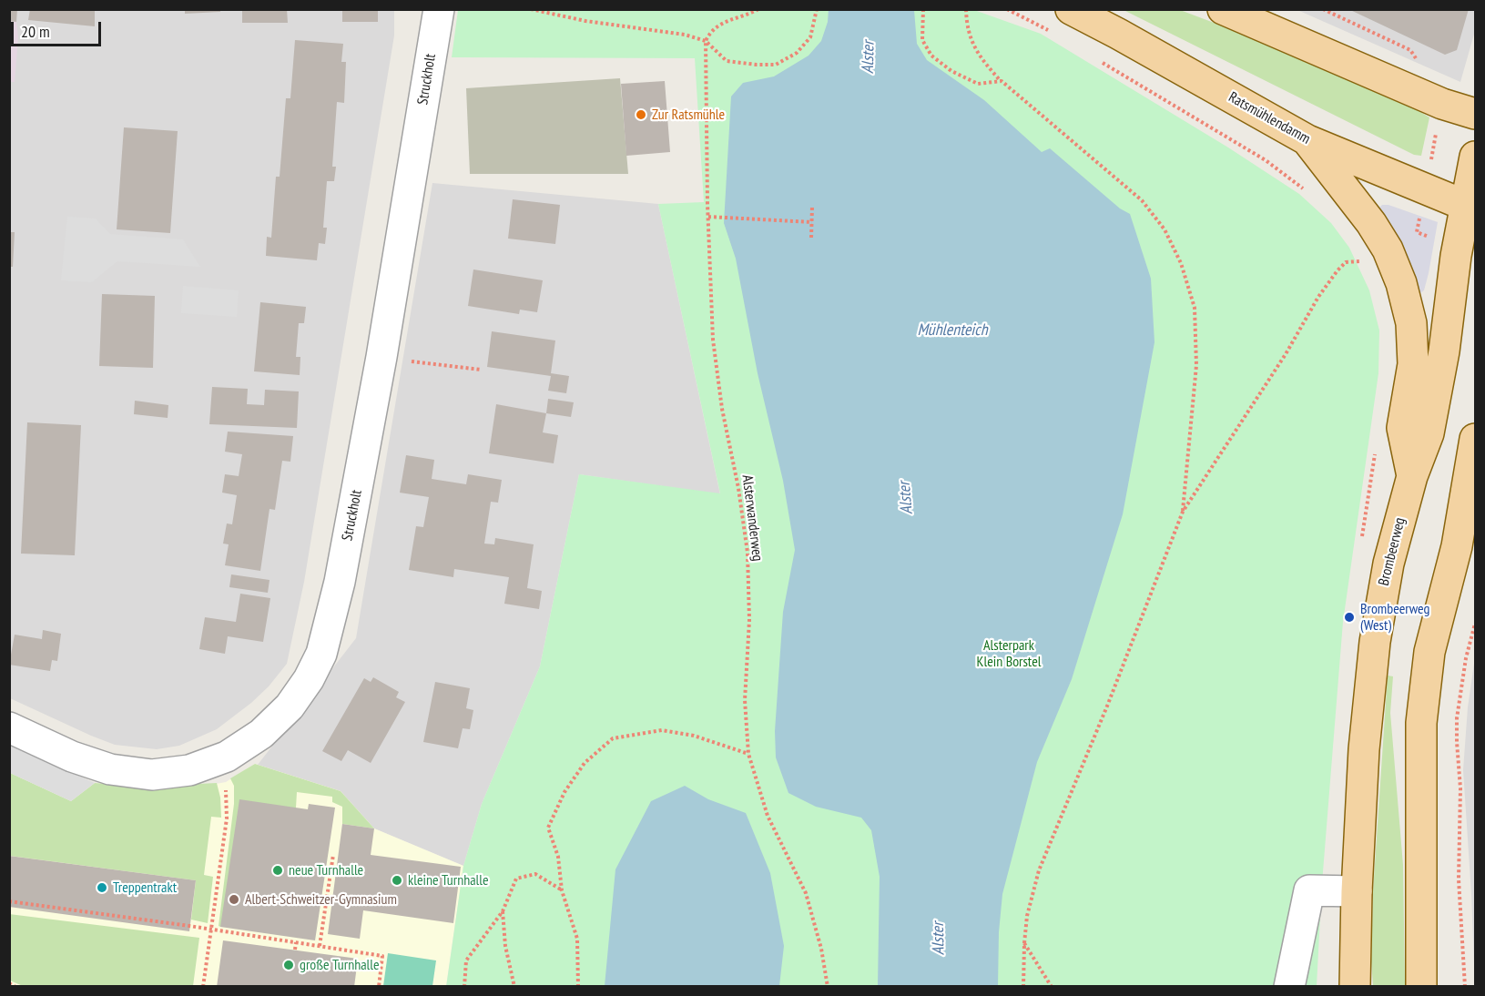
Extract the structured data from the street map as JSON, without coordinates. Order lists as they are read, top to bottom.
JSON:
{
  "streets": {
    "main road": ["Ratsmühlendamm", "Brombeerweg"],
    "street": ["Struckholt"],
    "path": ["Alsterwanderweg"]
  },
  "crossings": [
    ["Ratsmühlendamm", "Brombeerweg"]
  ],
  "water": ["Alster", "Mühlenteich"],
  "parks": ["Alsterpark Klein Borstel"],
  "places": [
    "Zur Ratsmühle",
    "Brombeerweg (West)",
    "neue Turnhalle",
    "kleine Turnhalle",
    "Treppentrakt",
    "Albert-Schweitzer-Gymnasium",
    "große Turnhalle"
  ],
  "scale_bar": "20 m"
}
